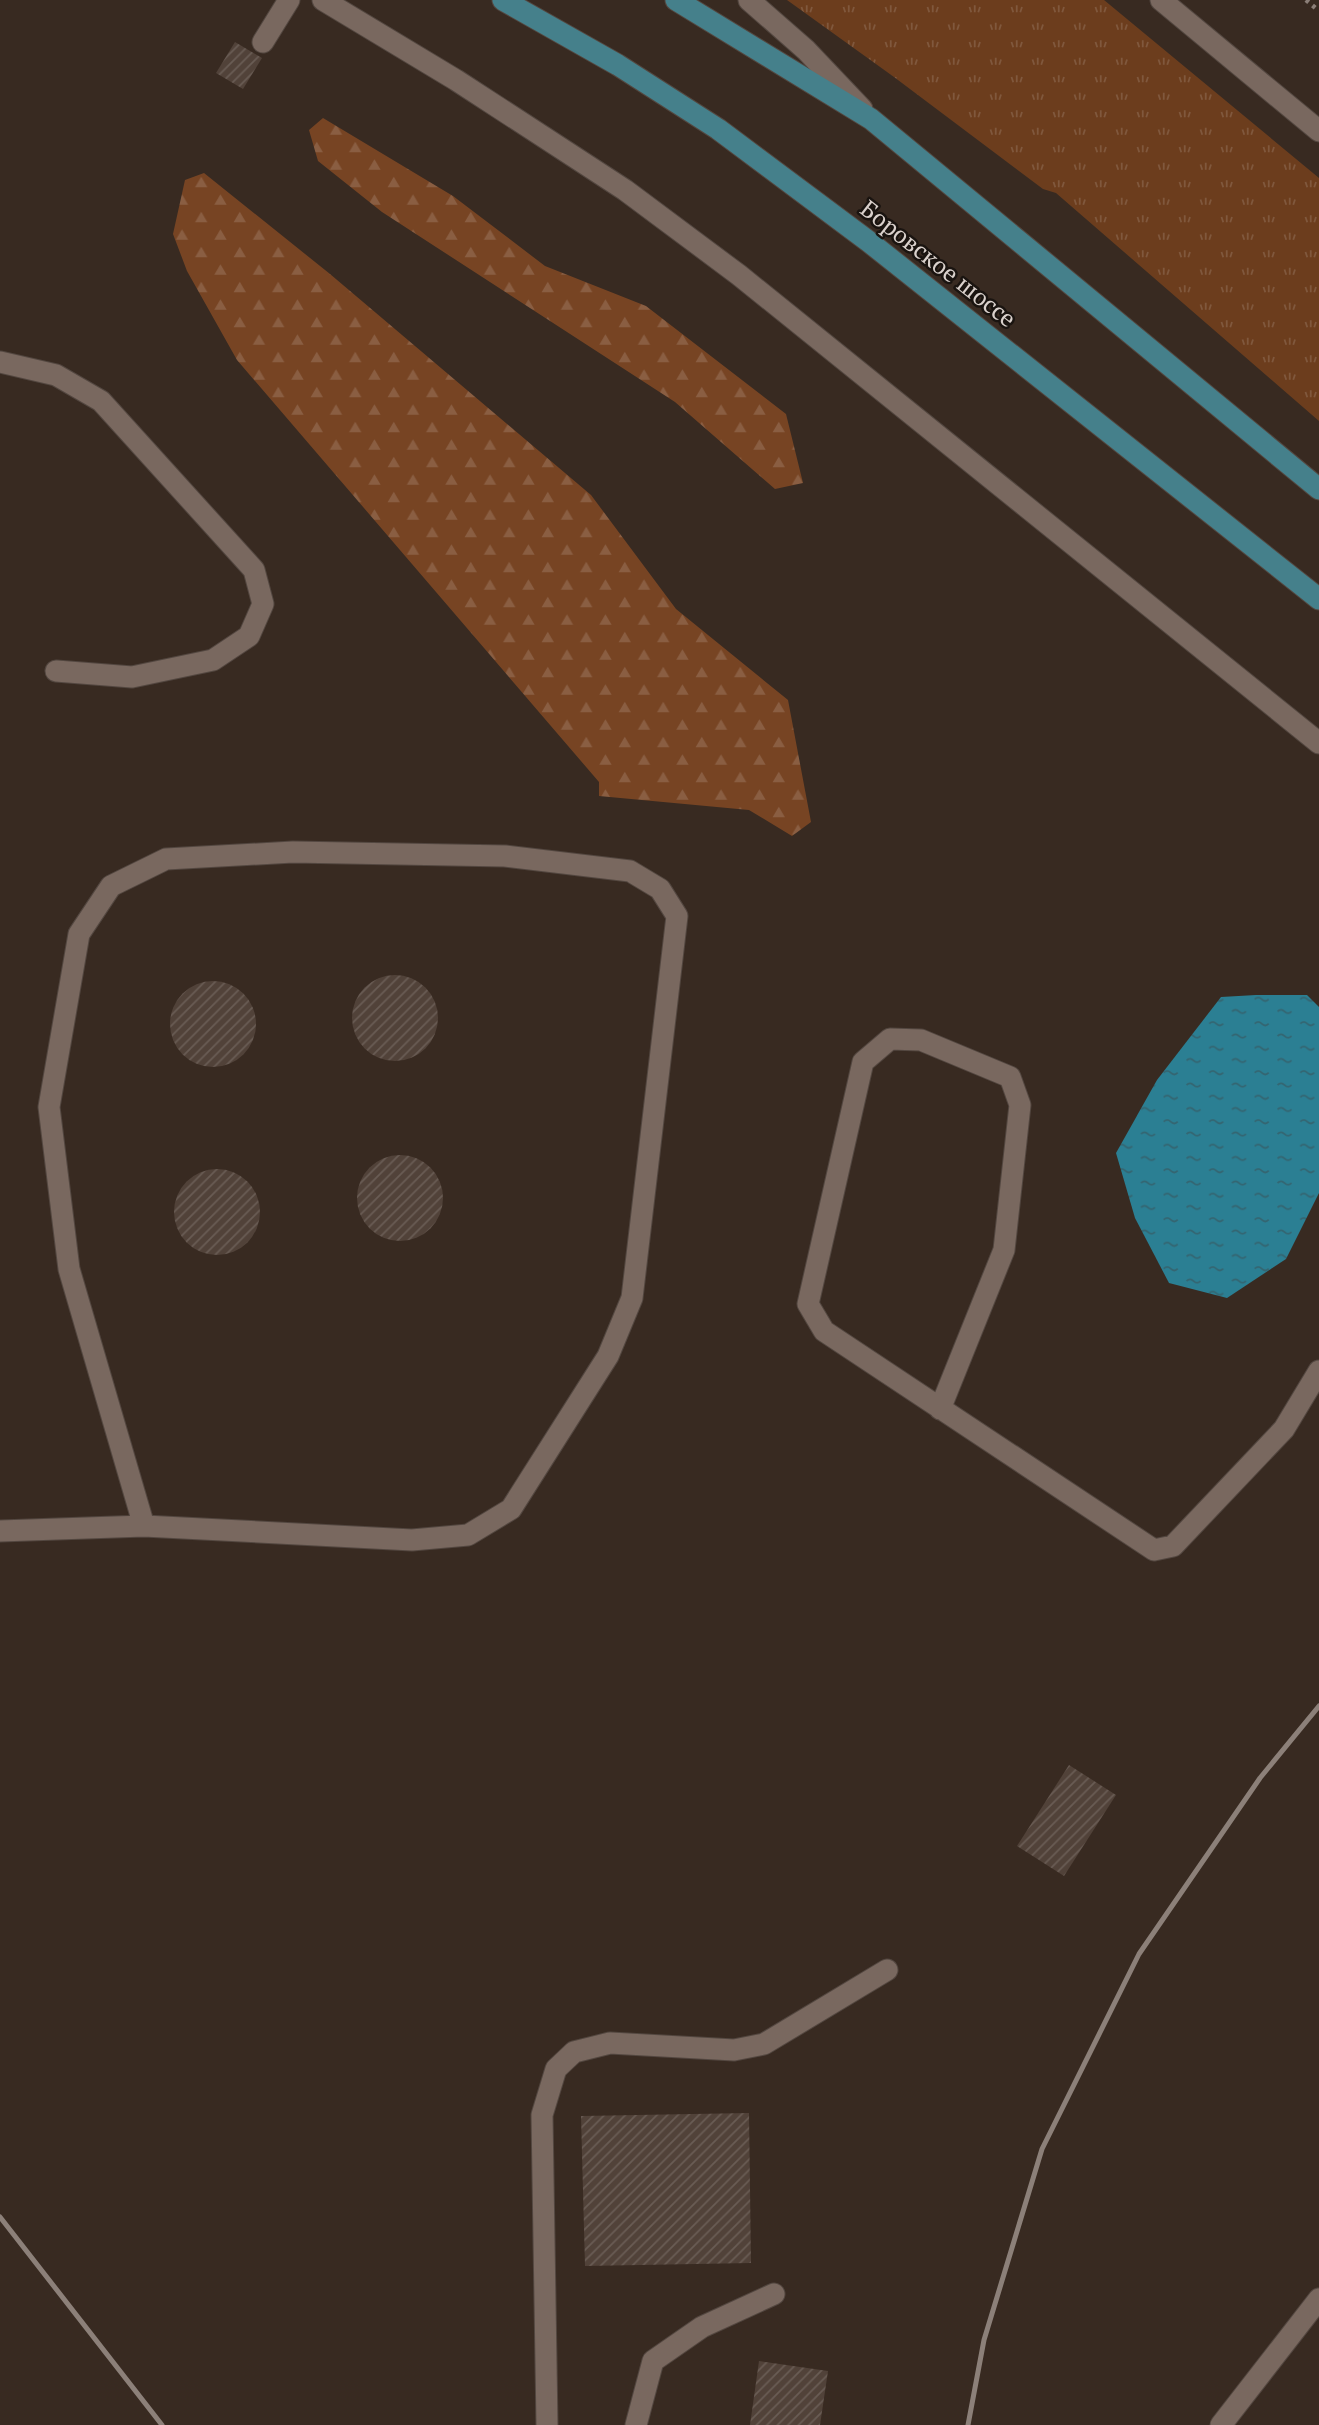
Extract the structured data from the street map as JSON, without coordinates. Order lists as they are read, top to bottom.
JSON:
{
  "streets": {
    "main road": ["Боровское шоссе"]
  }
}
